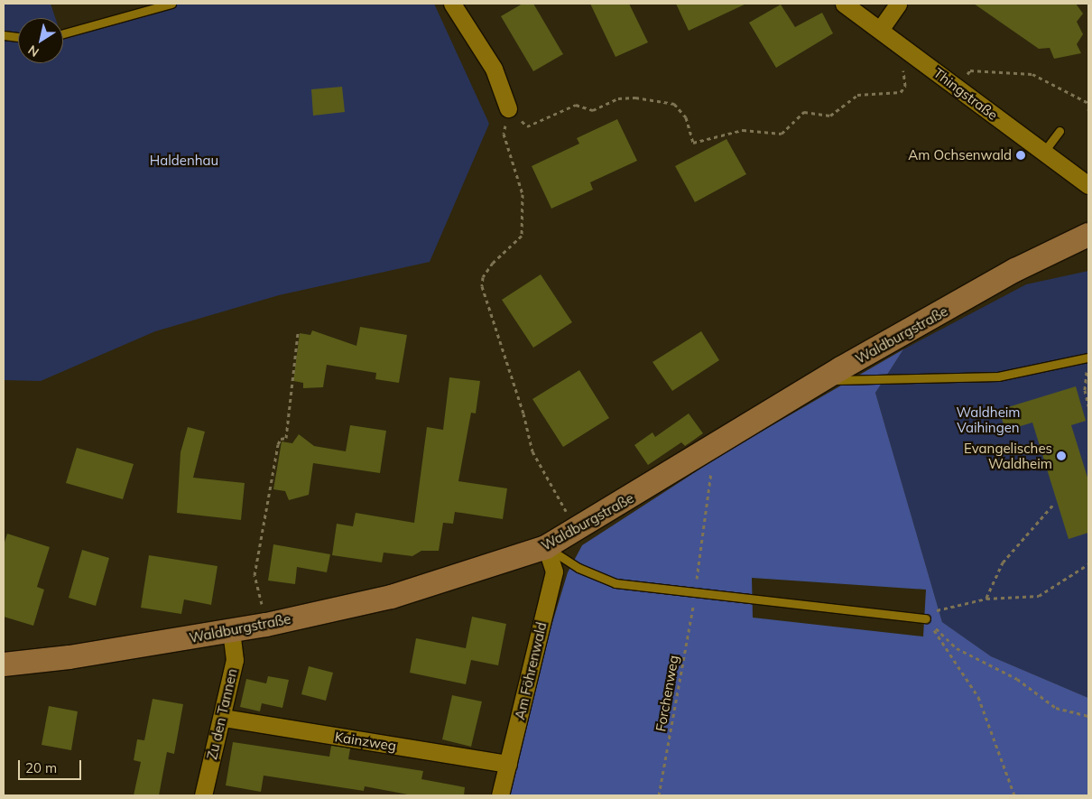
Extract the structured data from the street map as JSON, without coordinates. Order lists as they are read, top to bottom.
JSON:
{
  "streets": {
    "street": [
      "Thingstraße",
      "Waldburgstraße",
      "Am Föhrenwald",
      "Zu den Tannen",
      "Kainzweg"
    ],
    "path": ["Forchenweg"]
  },
  "crossings": [
    ["Waldburgstraße", "Am Föhrenwald"],
    ["Waldburgstraße", "Forchenweg"],
    ["Waldburgstraße", "Zu den Tannen"],
    ["Am Föhrenwald", "Kainzweg"],
    ["Zu den Tannen", "Kainzweg"]
  ],
  "parks": ["Haldenhau", "Waldheim Vaihingen"],
  "places": ["Am Ochsenwald", "Evangelisches Waldheim"],
  "scale_bar": "20 m",
  "north": "bottom left"
}
